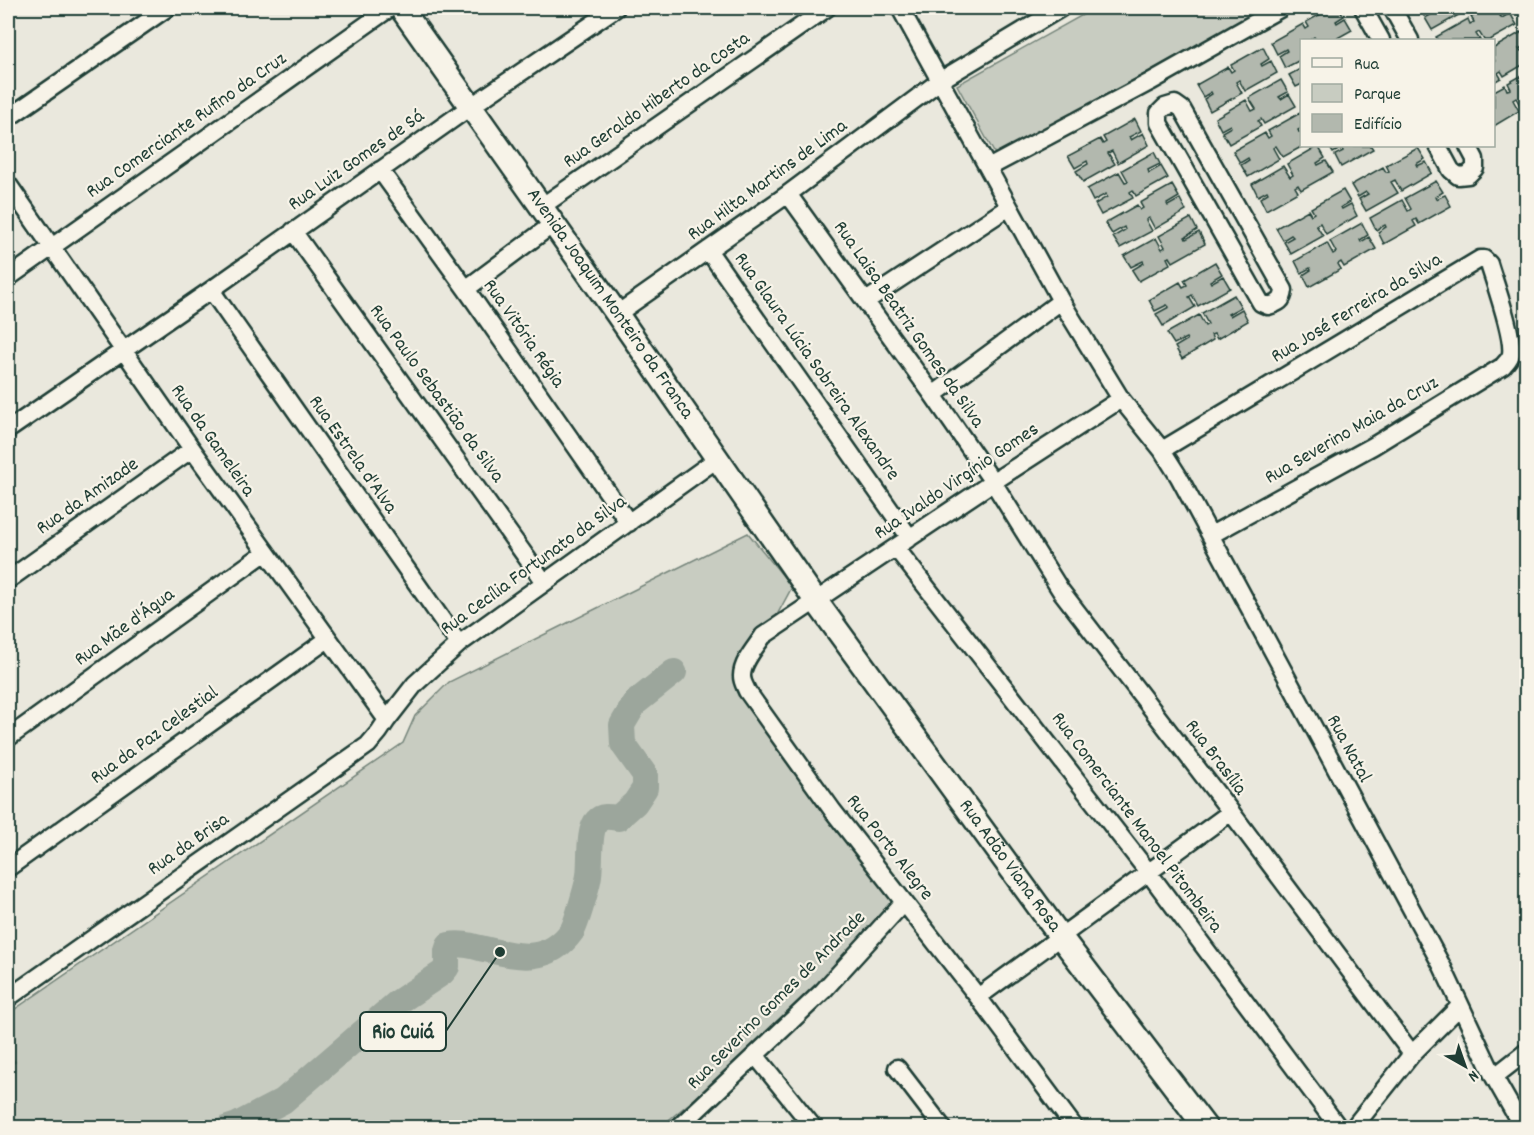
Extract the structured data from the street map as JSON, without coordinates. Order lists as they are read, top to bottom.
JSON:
{
  "streets": {
    "street": [
      "Rua Geraldo Hiberto da Costa",
      "Rua Comerciante Rufino da Cruz",
      "Rua Luiz Gomes de Sá",
      "Rua Hilta Martins de Lima",
      "Avenida Joaquim Monteiro da Franca",
      "Rua José Ferreira da Silva",
      "Rua Laisa Beatriz Gomes da Silva",
      "Rua Vitória Régia",
      "Rua Glaura Lúcia Sobreira Alexandre",
      "Rua Paulo Sebastião da Silva",
      "Rua Severino Maia da Cruz",
      "Rua da Gameleira",
      "Rua Estrela d'Alva",
      "Rua Ivaldo Virgínio Gomes",
      "Rua da Amizade",
      "Rua Cecília Fortunato da Silva",
      "Rua Mãe d'Água",
      "Rua da Paz Celestial",
      "Rua Natal",
      "Rua Brasília",
      "Rua Comerciante Manoel Pitombeira",
      "Rua da Brisa",
      "Rua Porto Alegre",
      "Rua Adão Viana Rosa",
      "Rua Severino Gomes de Andrade"
    ]
  },
  "crossings": [
    ["Rua Geraldo Hiberto da Costa", "Avenida Joaquim Monteiro da Franca"],
    ["Rua Geraldo Hiberto da Costa", "Rua Vitória Régia"],
    ["Rua Comerciante Rufino da Cruz", "Rua da Gameleira"],
    ["Rua Luiz Gomes de Sá", "Avenida Joaquim Monteiro da Franca"],
    ["Rua Luiz Gomes de Sá", "Rua Vitória Régia"],
    ["Rua Luiz Gomes de Sá", "Rua Paulo Sebastião da Silva"],
    ["Rua Luiz Gomes de Sá", "Rua da Gameleira"],
    ["Rua Luiz Gomes de Sá", "Rua Estrela d'Alva"],
    ["Rua Hilta Martins de Lima", "Avenida Joaquim Monteiro da Franca"],
    ["Rua Hilta Martins de Lima", "Rua Laisa Beatriz Gomes da Silva"],
    ["Rua Hilta Martins de Lima", "Rua Glaura Lúcia Sobreira Alexandre"],
    ["Rua Hilta Martins de Lima", "Rua Natal"],
    ["Avenida Joaquim Monteiro da Franca", "Rua Ivaldo Virgínio Gomes"],
    ["Avenida Joaquim Monteiro da Franca", "Rua Cecília Fortunato da Silva"],
    ["Avenida Joaquim Monteiro da Franca", "Rua Porto Alegre"],
    ["Avenida Joaquim Monteiro da Franca", "Rua Adão Viana Rosa"],
    ["Rua José Ferreira da Silva", "Rua Severino Maia da Cruz"],
    ["Rua José Ferreira da Silva", "Rua Natal"],
    ["Rua Laisa Beatriz Gomes da Silva", "Rua Ivaldo Virgínio Gomes"],
    ["Rua Laisa Beatriz Gomes da Silva", "Rua Brasília"],
    ["Rua Vitória Régia", "Rua Cecília Fortunato da Silva"],
    ["Rua Glaura Lúcia Sobreira Alexandre", "Rua Ivaldo Virgínio Gomes"],
    ["Rua Paulo Sebastião da Silva", "Rua Cecília Fortunato da Silva"],
    ["Rua Severino Maia da Cruz", "Rua Natal"],
    ["Rua da Gameleira", "Rua da Amizade"],
    ["Rua da Gameleira", "Rua Cecília Fortunato da Silva"],
    ["Rua da Gameleira", "Rua Mãe d'Água"],
    ["Rua da Gameleira", "Rua da Paz Celestial"],
    ["Rua da Gameleira", "Rua da Brisa"],
    ["Rua Estrela d'Alva", "Rua Cecília Fortunato da Silva"],
    ["Rua Ivaldo Virgínio Gomes", "Rua Natal"],
    ["Rua Ivaldo Virgínio Gomes", "Rua Brasília"],
    ["Rua Ivaldo Virgínio Gomes", "Rua Comerciante Manoel Pitombeira"],
    ["Rua Ivaldo Virgínio Gomes", "Rua Porto Alegre"],
    ["Rua Ivaldo Virgínio Gomes", "Rua Adão Viana Rosa"],
    ["Rua Cecília Fortunato da Silva", "Rua da Brisa"],
    ["Rua Porto Alegre", "Rua Adão Viana Rosa"],
    ["Rua Porto Alegre", "Rua Severino Gomes de Andrade"]
  ],
  "places": ["Rio Cuiá"],
  "legend": ["Rua", "Parque", "Edifício"],
  "north": "bottom right"
}
